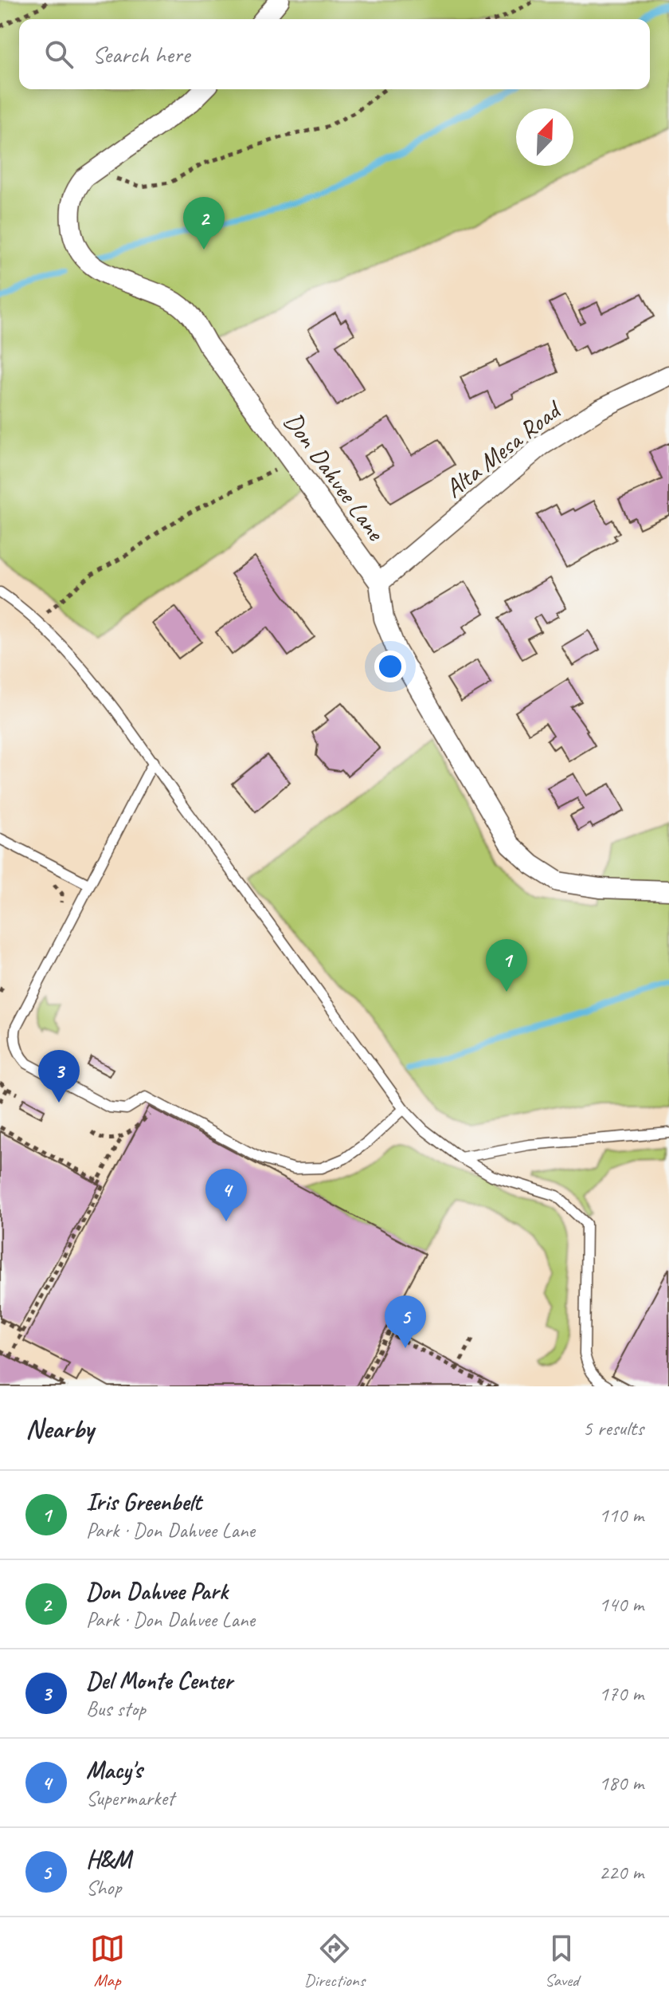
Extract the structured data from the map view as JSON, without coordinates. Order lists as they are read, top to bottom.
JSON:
{
  "streets": {
    "street": ["Alta Mesa Road", "Don Dahvee Lane"]
  },
  "crossings": [
    ["Alta Mesa Road", "Don Dahvee Lane"]
  ],
  "north": "top right",
  "page": {
    "search": "Search here",
    "pins": [
      "2",
      "1",
      "3",
      "4",
      "5"
    ],
    "heading": ["Nearby", "5 results"],
    "list": [
      {
        "mark": "1",
        "name": "Iris Greenbelt",
        "note": "Park · Don Dahvee Lane",
        "value": "110 m"
      },
      {
        "mark": "2",
        "name": "Don Dahvee Park",
        "note": "Park · Don Dahvee Lane",
        "value": "140 m"
      },
      {
        "mark": "3",
        "name": "Del Monte Center",
        "note": "Bus stop",
        "value": "170 m"
      },
      {
        "mark": "4",
        "name": "Macy's",
        "note": "Supermarket",
        "value": "180 m"
      },
      {
        "mark": "5",
        "name": "H&M",
        "note": "Shop",
        "value": "220 m"
      }
    ],
    "nav": ["Map", "Directions", "Saved"]
  }
}
